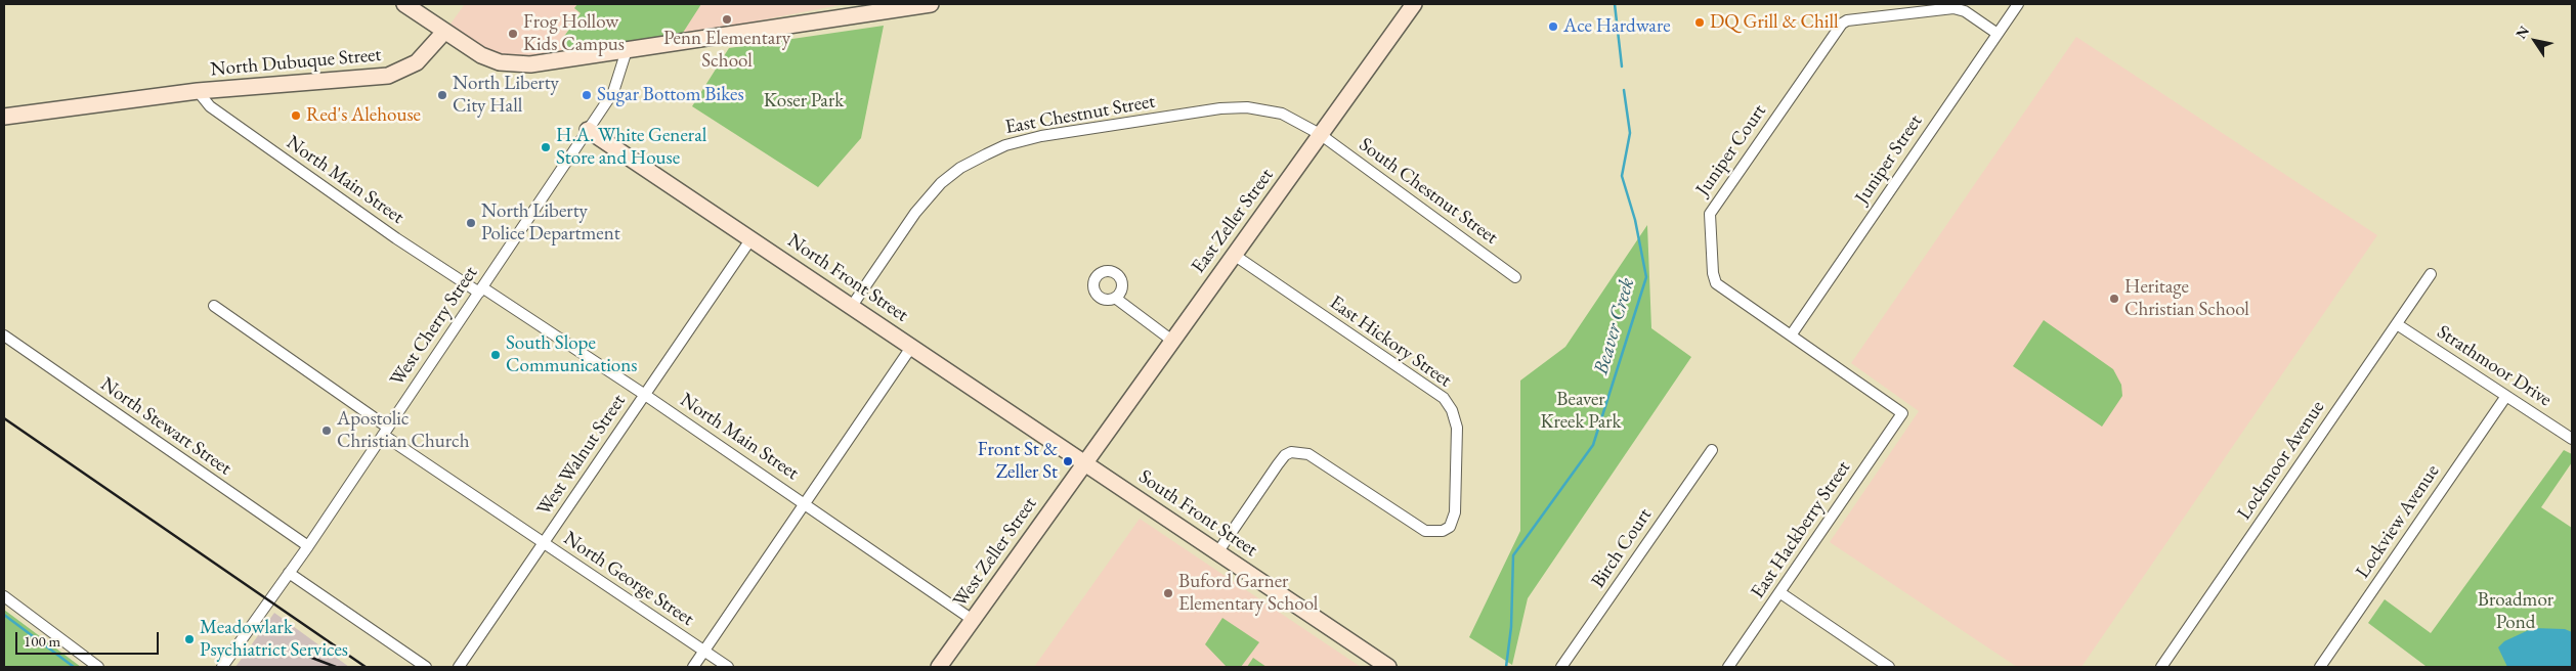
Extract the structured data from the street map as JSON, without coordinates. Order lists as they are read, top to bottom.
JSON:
{
  "streets": {
    "street": [
      "North Dubuque Street",
      "East Chestnut Street",
      "Juniper Court",
      "Juniper Street",
      "North Main Street",
      "South Chestnut Street",
      "East Zeller Street",
      "North Front Street",
      "West Cherry Street",
      "East Hickory Street",
      "Strathmoor Drive",
      "North Stewart Street",
      "West Walnut Street",
      "Lockmoor Avenue",
      "South Front Street",
      "Lockview Avenue",
      "East Hackberry Street",
      "Birch Court",
      "West Zeller Street",
      "North George Street"
    ]
  },
  "crossings": [
    ["North Dubuque Street", "North Main Street"],
    ["East Chestnut Street", "South Chestnut Street"],
    ["East Chestnut Street", "East Zeller Street"],
    ["East Chestnut Street", "North Front Street"],
    ["Juniper Court", "Juniper Street"],
    ["Juniper Court", "East Hackberry Street"],
    ["North Main Street", "West Cherry Street"],
    ["North Main Street", "West Walnut Street"],
    ["North Main Street", "West Zeller Street"],
    ["South Chestnut Street", "East Zeller Street"],
    ["East Zeller Street", "North Front Street"],
    ["East Zeller Street", "East Hickory Street"],
    ["East Zeller Street", "South Front Street"],
    ["East Zeller Street", "West Zeller Street"],
    ["North Front Street", "West Cherry Street"],
    ["North Front Street", "West Walnut Street"],
    ["North Front Street", "South Front Street"],
    ["North Front Street", "West Zeller Street"],
    ["West Cherry Street", "North Stewart Street"],
    ["West Cherry Street", "North George Street"],
    ["East Hickory Street", "South Front Street"],
    ["Strathmoor Drive", "Lockmoor Avenue"],
    ["Strathmoor Drive", "Lockview Avenue"],
    ["West Walnut Street", "North George Street"],
    ["South Front Street", "West Zeller Street"]
  ],
  "water": ["Beaver Creek"],
  "parks": ["Koser Park", "Beaver Kreek Park", "Broadmor Pond"],
  "places": [
    "Penn Elementary School",
    "DQ Grill & Chill",
    "Ace Hardware",
    "Frog Hollow Kids Campus",
    "North Liberty City Hall",
    "Sugar Bottom Bikes",
    "Red's Alehouse",
    "H.A. White General Store and House",
    "North Liberty Police Department",
    "Heritage Christian School",
    "South Slope Communications",
    "Apostolic Christian Church",
    "Front St & Zeller St",
    "Buford Garner Elementary School",
    "Meadowlark Psychiatrict Services"
  ],
  "scale_bar": "100 m",
  "north": "top left"
}
